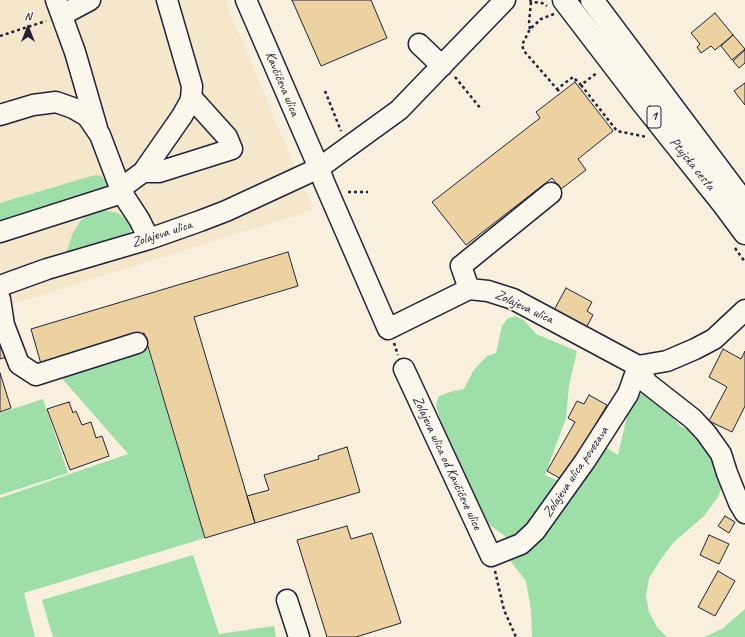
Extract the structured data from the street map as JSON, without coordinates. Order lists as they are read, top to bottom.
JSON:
{
  "streets": {
    "main road": ["1", "Ptujska cesta"],
    "street": [
      "Kavčičeva ulica",
      "Zolajeva ulica",
      "Zolajeva ulica od Kavčičeve ulice",
      "Zolajeva ulica povezava"
    ]
  },
  "crossings": [
    ["Kavčičeva ulica", "Zolajeva ulica"],
    ["Zolajeva ulica", "Zolajeva ulica povezava"],
    ["Zolajeva ulica od Kavčičeve ulice", "Zolajeva ulica povezava"]
  ],
  "north": "top"
}
